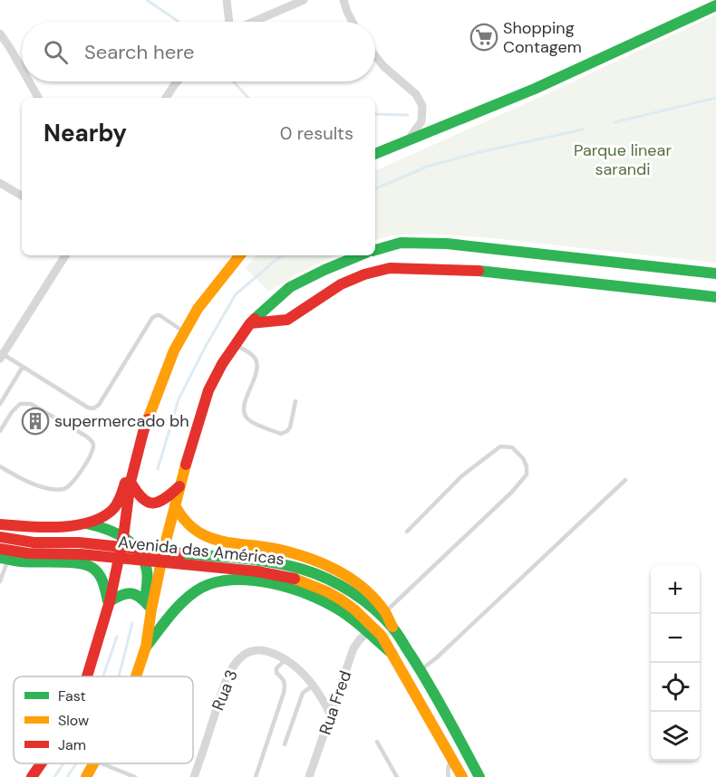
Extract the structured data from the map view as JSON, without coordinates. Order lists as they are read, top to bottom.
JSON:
{
  "streets": {
    "main road": ["Avenida das Américas"],
    "street": ["Rua 3", "Rua Fred"]
  },
  "crossings": [
    ["Rua 3", "Rua Fred"]
  ],
  "parks": ["Parque linear sarandi"],
  "places": {
    "supermarket": ["Shopping Contagem"],
    "building": ["supermercado bh"]
  },
  "legend": ["Fast", "Slow", "Jam"],
  "page": {
    "search": "Search here",
    "heading": ["Nearby", "0 results"],
    "map_buttons": ["+", "−"]
  }
}
